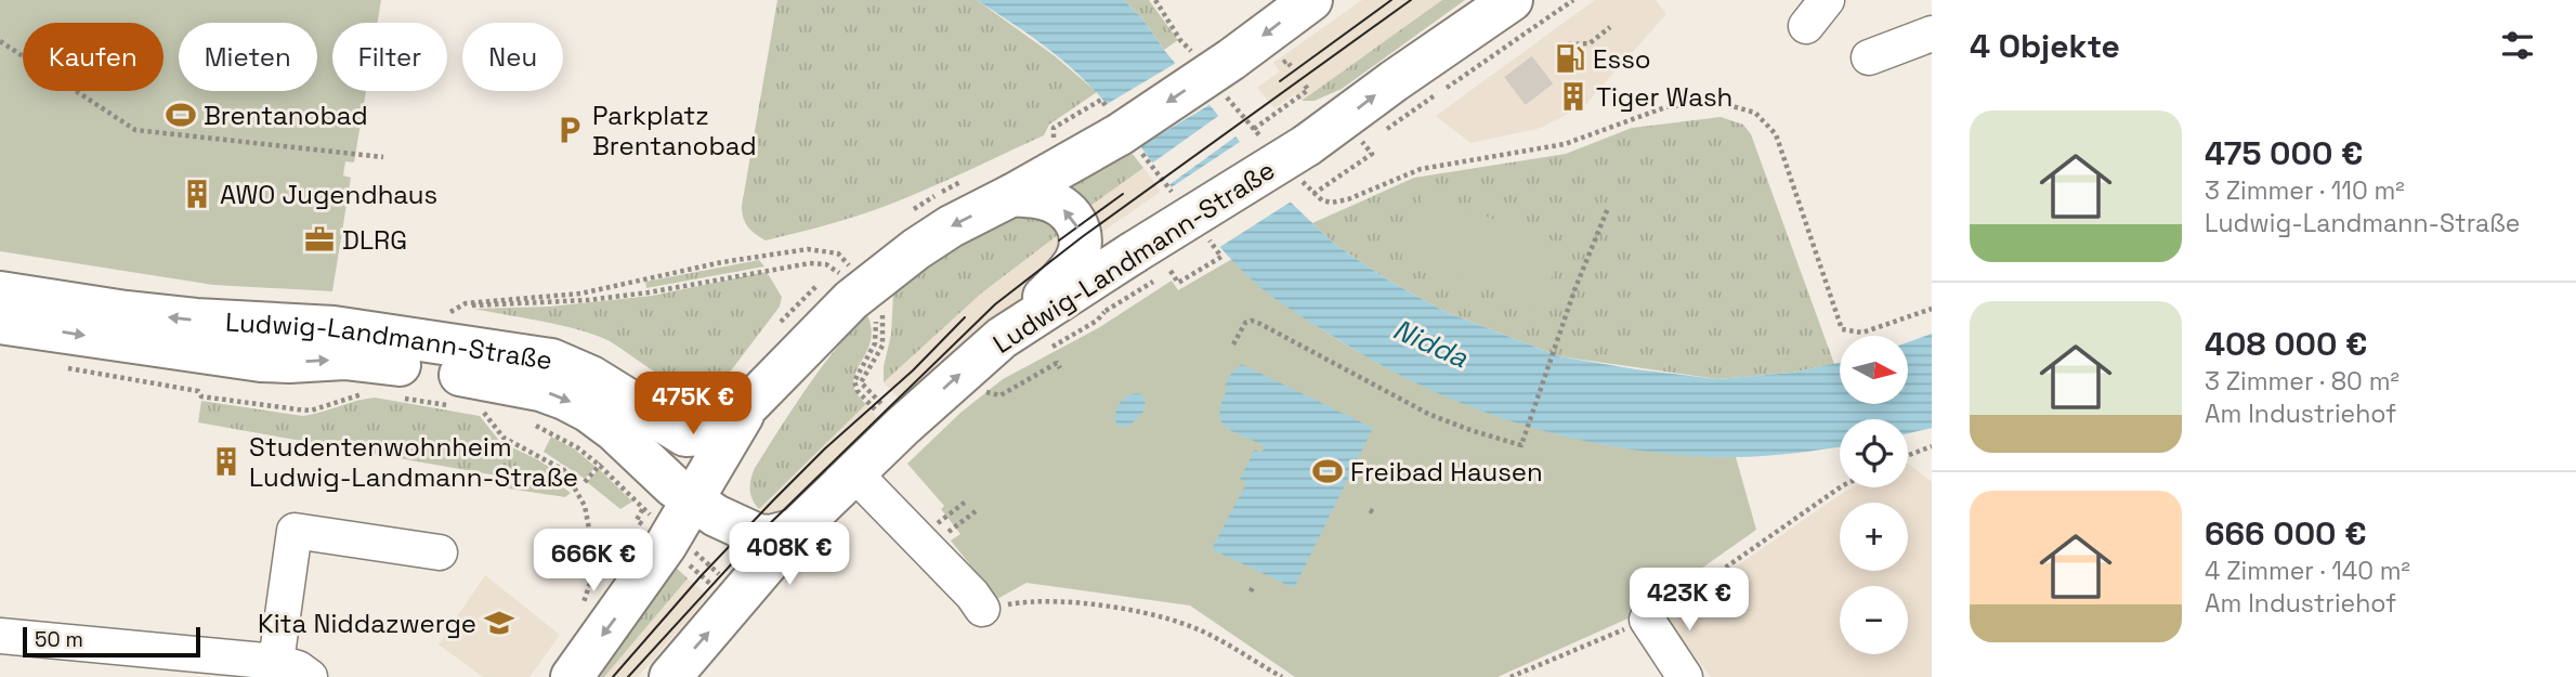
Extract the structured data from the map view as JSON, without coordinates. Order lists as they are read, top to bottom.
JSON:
{
  "streets": {
    "main road": ["Ludwig-Landmann-Straße"]
  },
  "water": ["Nidda"],
  "places": {
    "fuel station": ["Esso"],
    "building": ["Tiger Wash", "AWO Jugendhaus", "Studentenwohnheim Ludwig-Landmann-Straße"],
    "sports": ["Brentanobad", "Freibad Hausen"],
    "parking": ["Parkplatz Brentanobad"],
    "office": ["DLRG"],
    "school or university": ["Kita Niddazwerge"]
  },
  "scale_bar": "50 m",
  "north": "right",
  "page": {
    "heading": "4 Objekte",
    "chip": [
      "Kaufen",
      "Mieten",
      "Filter",
      "Neu"
    ],
    "list": [
      {
        "name": "475 000 €",
        "note": "3 Zimmer · 110 m² · Ludwig-Landmann-Straße"
      },
      {
        "name": "408 000 €",
        "note": "3 Zimmer · 80 m² · Am Industriehof"
      },
      {
        "name": "666 000 €",
        "note": "4 Zimmer · 140 m² · Am Industriehof"
      }
    ],
    "map_buttons": ["+", "−"],
    "price": [
      "475K €",
      "408K €",
      "666K €",
      "423K €"
    ],
    "scale": "50 m"
  }
}
